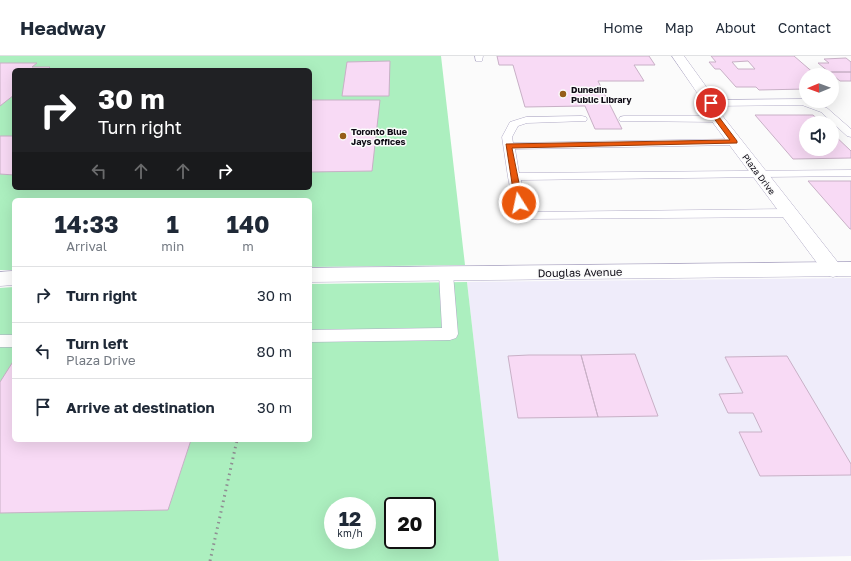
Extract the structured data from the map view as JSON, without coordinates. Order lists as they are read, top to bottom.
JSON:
{
  "streets": {
    "street": ["Plaza Drive", "Douglas Avenue"]
  },
  "crossings": [
    ["Plaza Drive", "Douglas Avenue"]
  ],
  "places": ["Dunedin Public Library", "Toronto Blue Jays Offices"],
  "north": "left",
  "page": {
    "header": "Headway",
    "nav": [
      "Home",
      "Map",
      "About",
      "Contact"
    ],
    "turn": ["30 m", "Turn right"],
    "eta": [
      "14:33",
      "Arrival",
      "1",
      "min",
      "140",
      "m"
    ],
    "list": [
      {
        "name": "Turn right",
        "value": "30 m"
      },
      {
        "name": "Turn left",
        "note": "Plaza Drive",
        "value": "80 m"
      },
      {
        "name": "Arrive at destination",
        "value": "30 m"
      }
    ],
    "speed": "12 km/h",
    "limit": "20"
  }
}
